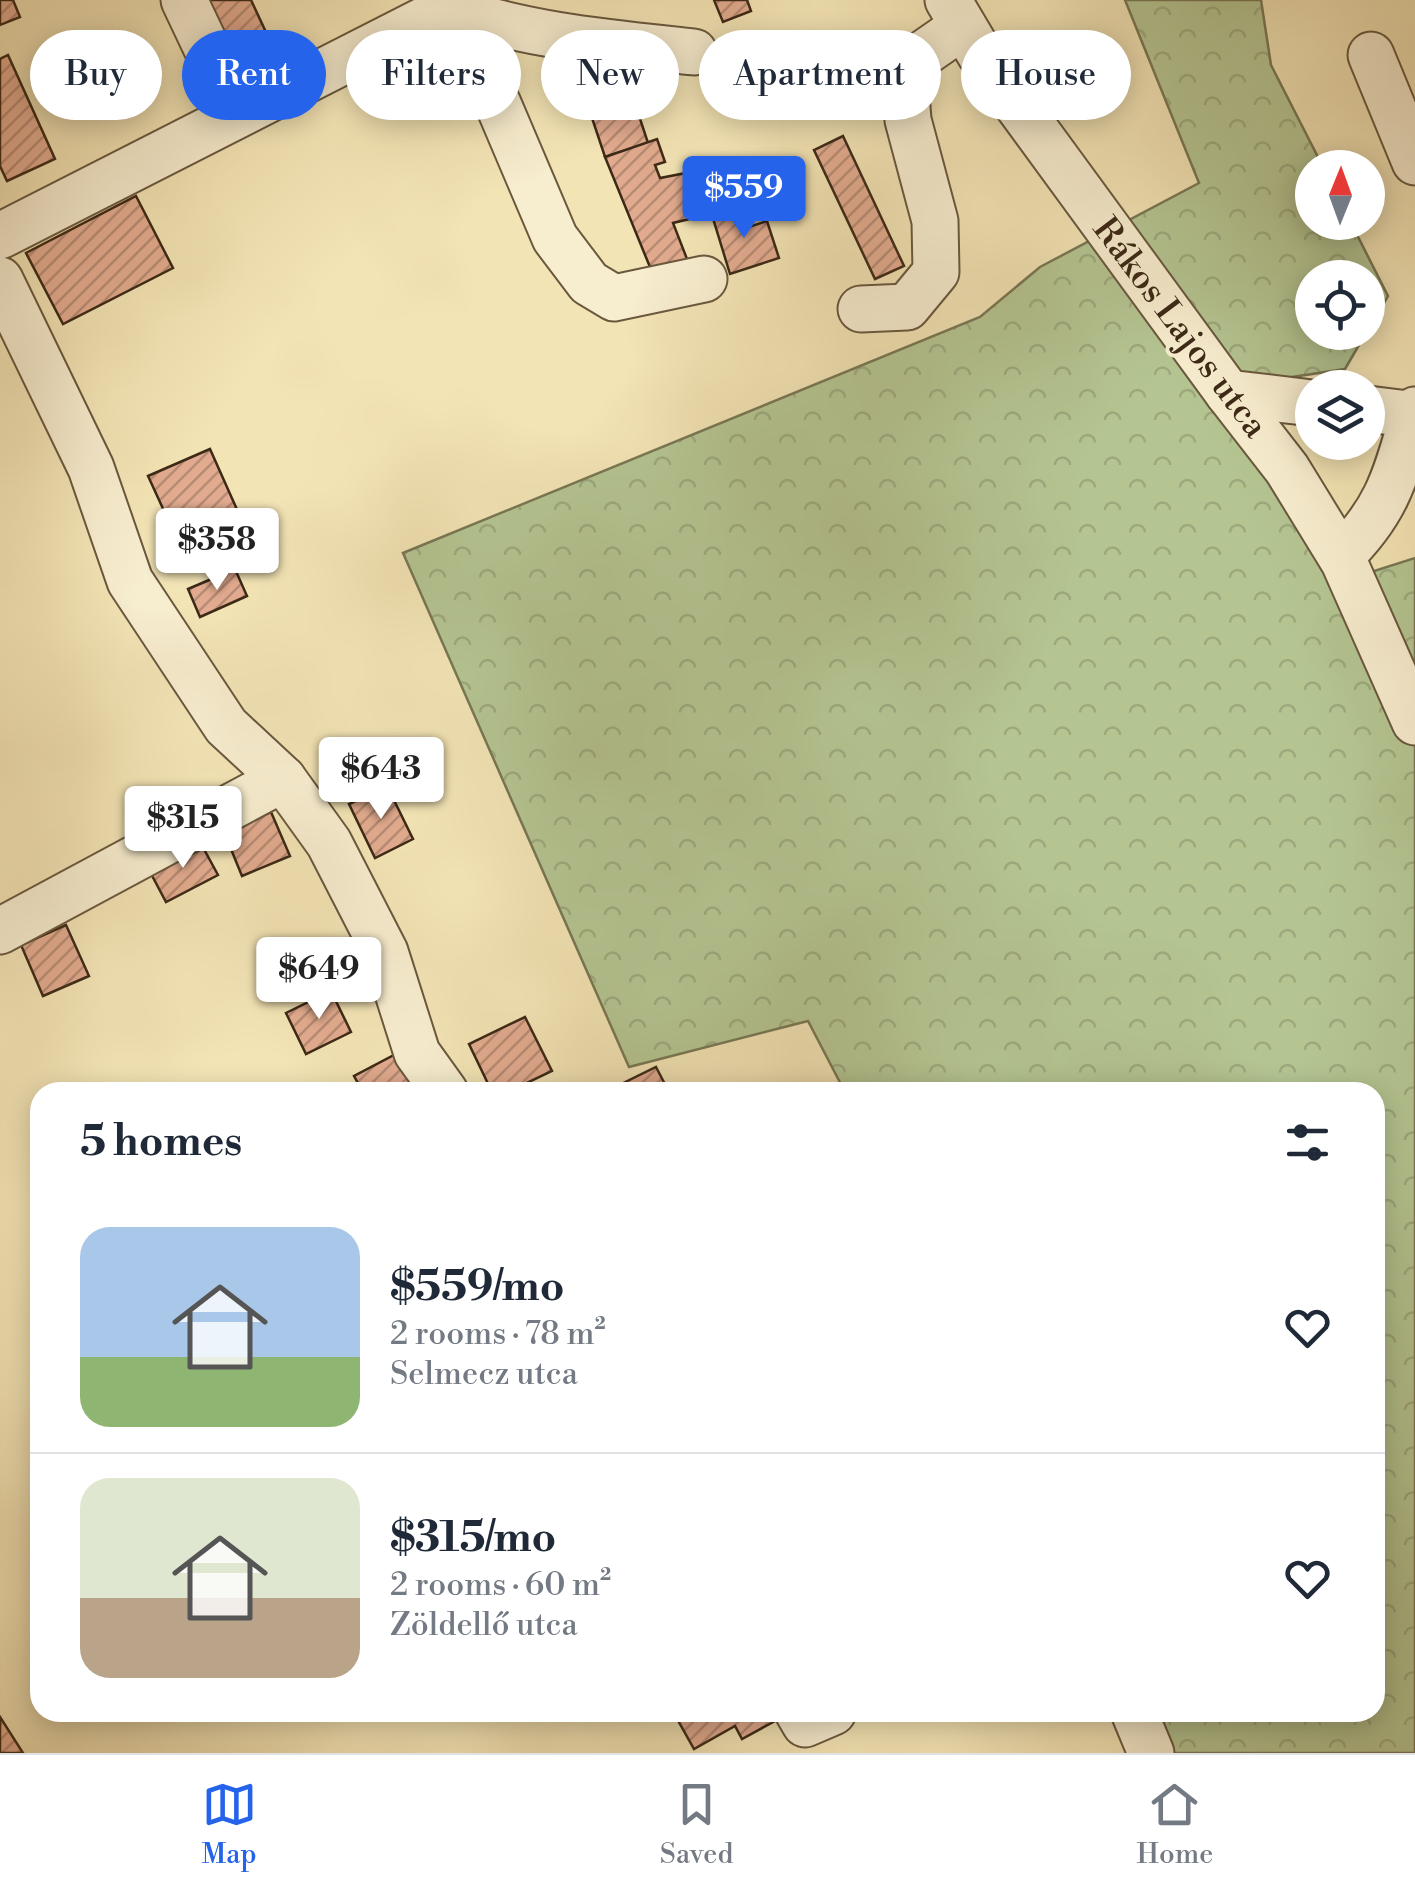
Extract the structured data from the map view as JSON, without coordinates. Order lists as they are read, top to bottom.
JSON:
{
  "streets": {
    "street": ["Rákos Lajos utca"]
  },
  "north": "top",
  "page": {
    "chip": [
      "Buy",
      "Rent",
      "Filters",
      "New",
      "Apartment",
      "House"
    ],
    "price": [
      "$559",
      "$358",
      "$643",
      "$315",
      "$649"
    ],
    "heading": "5 homes",
    "list": [
      {
        "name": "$559/mo",
        "note": "2 rooms · 78 m² · Selmecz utca"
      },
      {
        "name": "$315/mo",
        "note": "2 rooms · 60 m² · Zöldellő utca"
      }
    ],
    "tabs": ["Map", "Saved", "Home"]
  }
}
